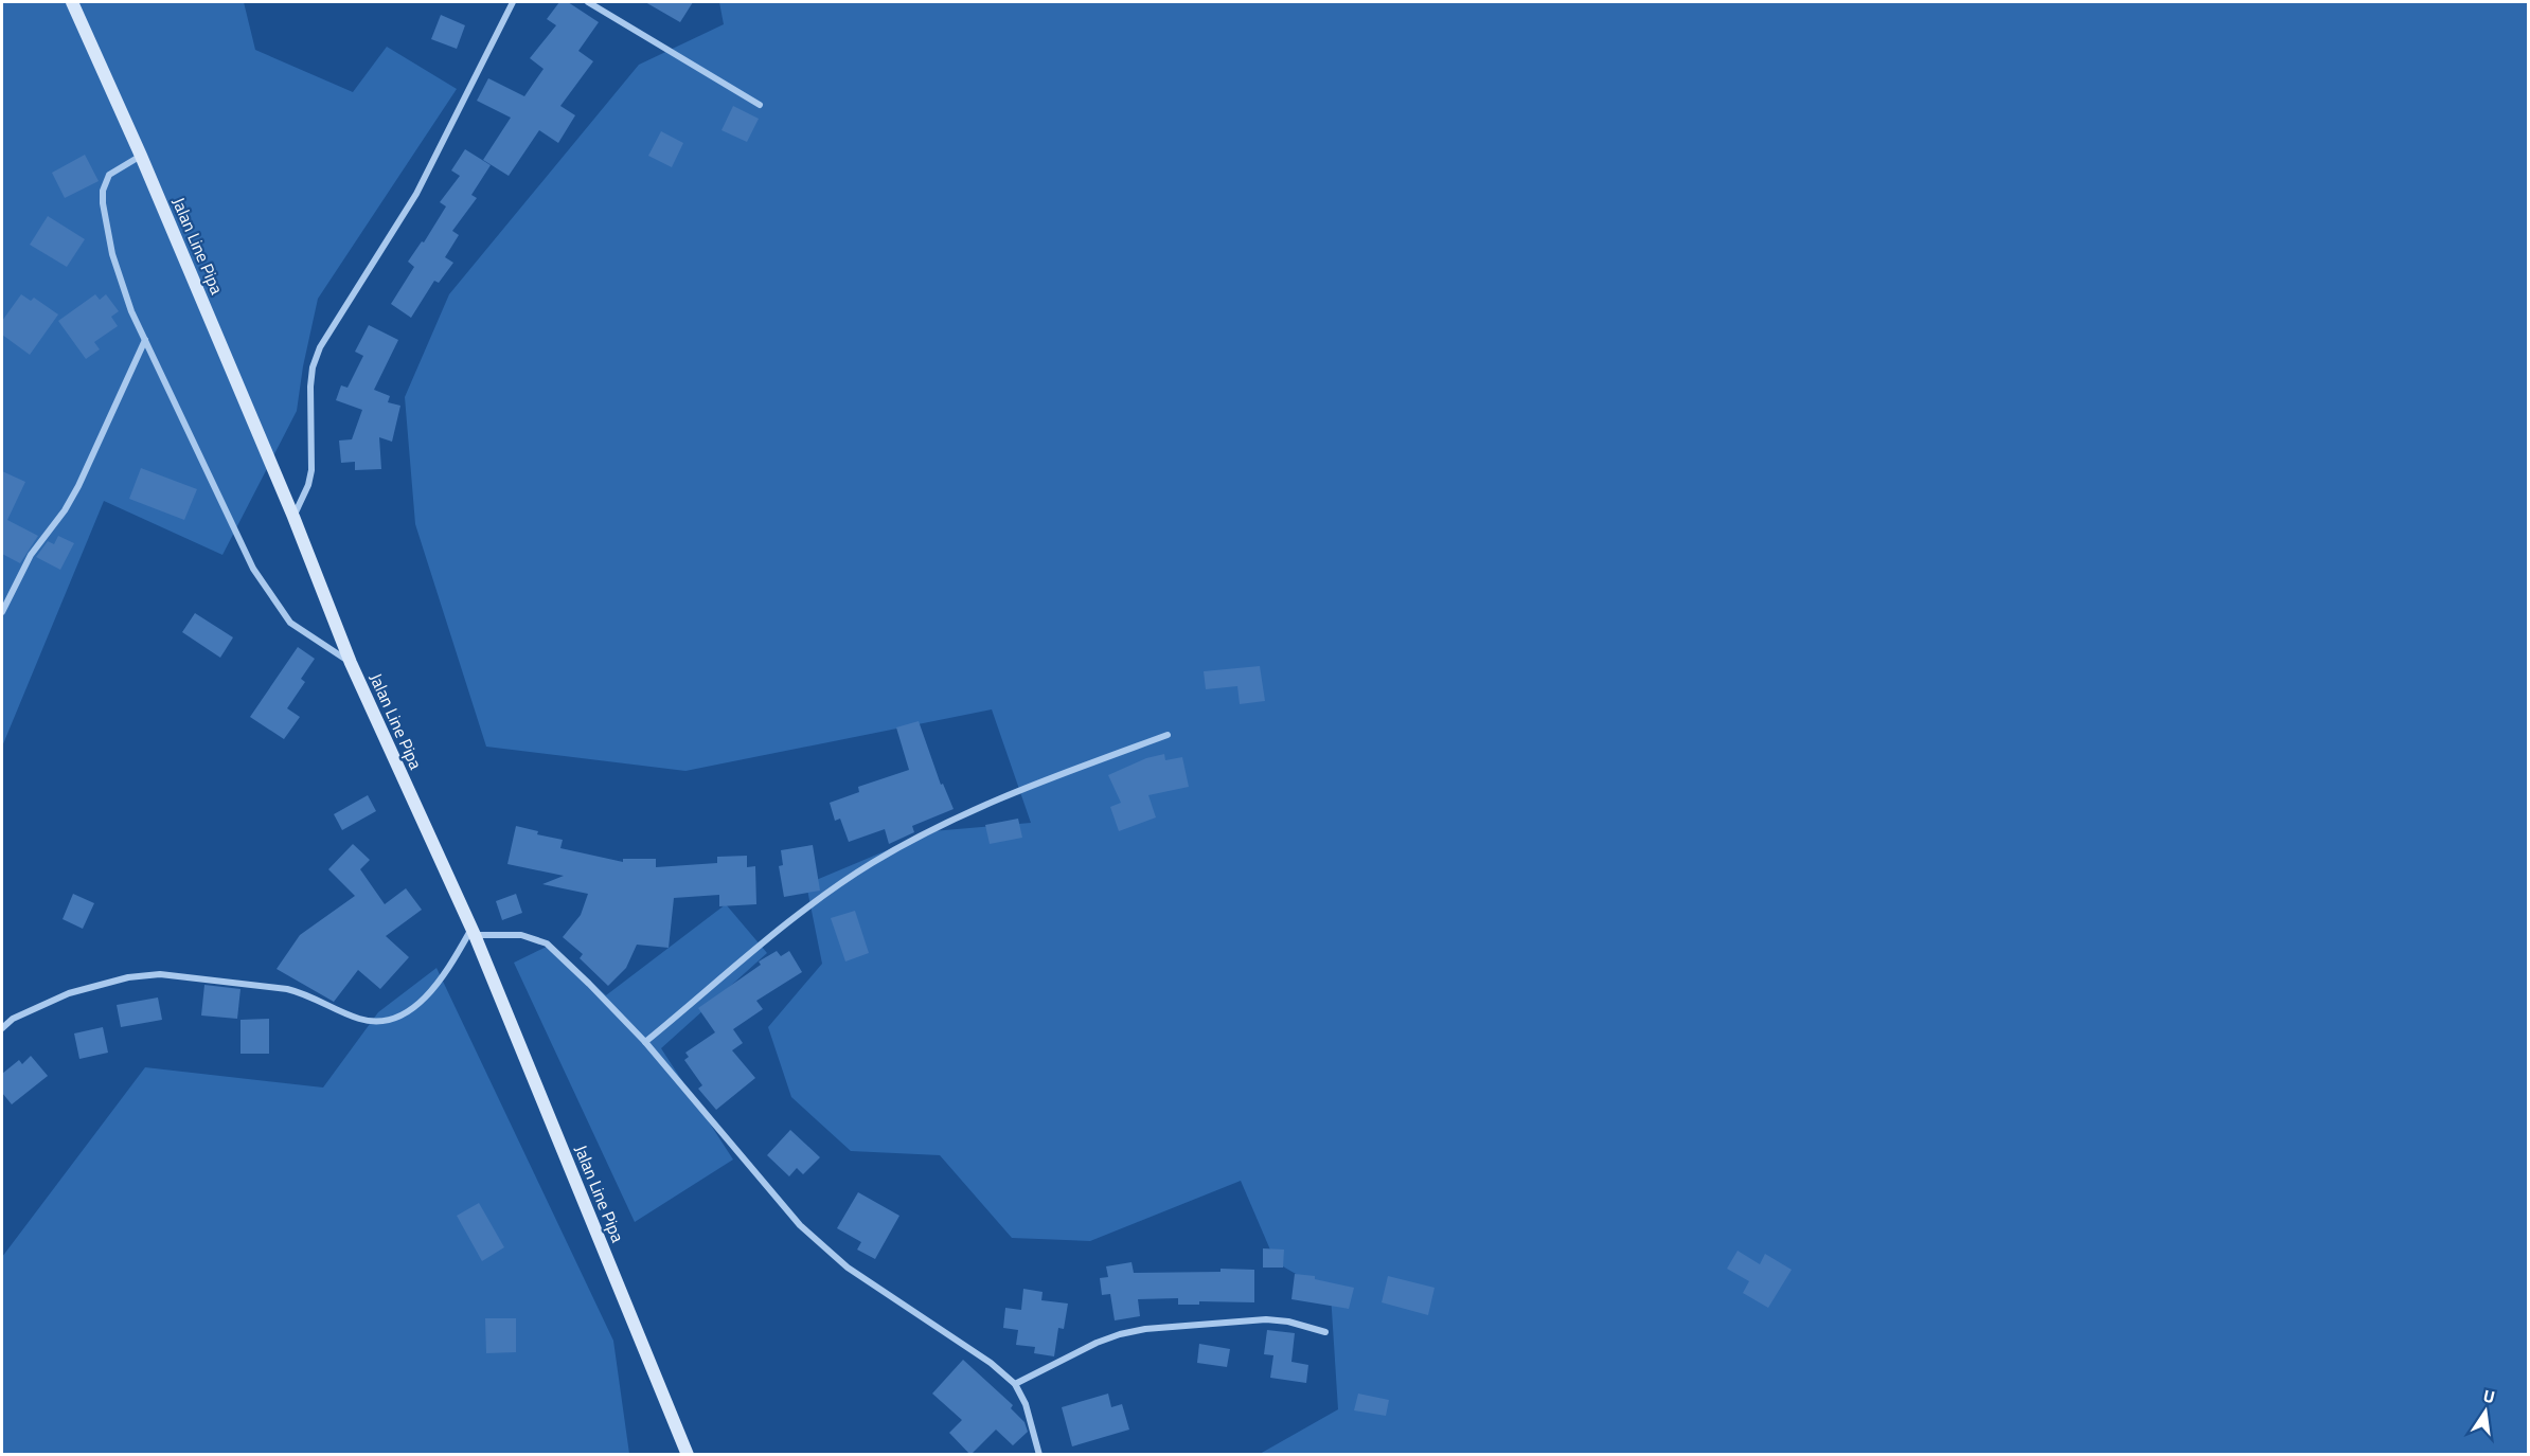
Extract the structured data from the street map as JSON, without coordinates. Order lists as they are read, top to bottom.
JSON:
{
  "streets": {
    "main road": ["Jalan Line Pipa"]
  },
  "north": "top"
}
